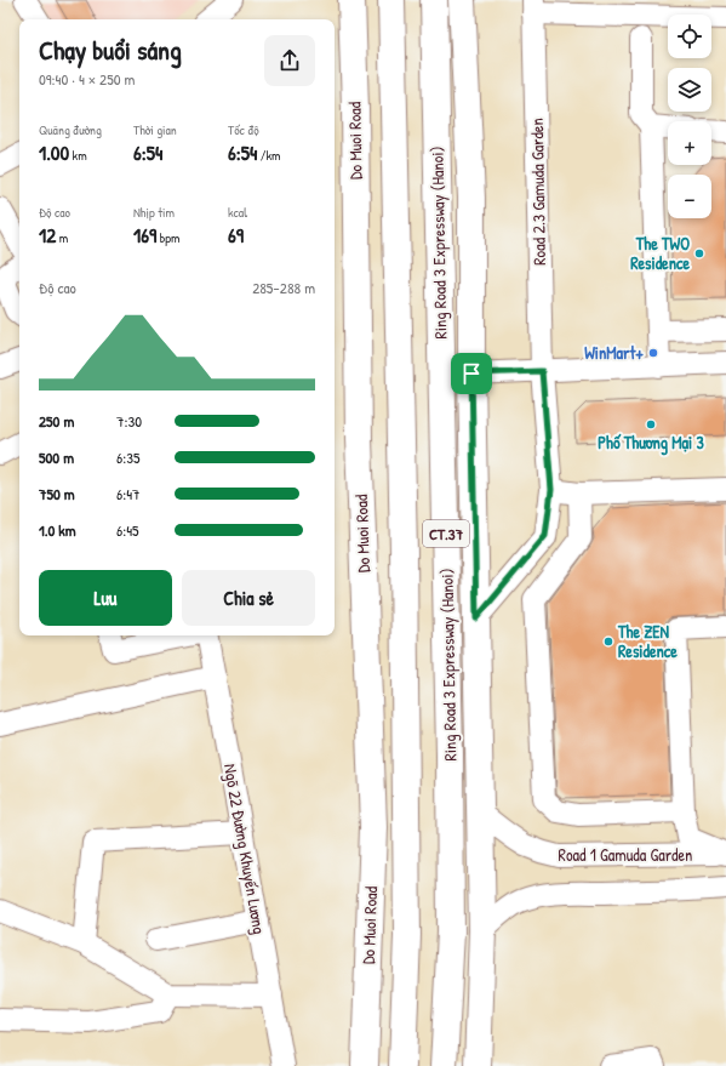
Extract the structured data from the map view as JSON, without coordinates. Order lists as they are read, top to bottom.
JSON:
{
  "streets": {
    "main road": ["Do Muoi Road", "Ring Road 3 Expressway (Hanoi)", "CT.37"],
    "street": ["Road 2.3 Gamuda Garden", "Ngõ 22 Đường Khuyến Lương", "Road 1 Gamuda Garden"]
  },
  "places": [
    "The TWO Residence",
    "WinMart+",
    "Phố Thương Mại 3",
    "The ZEN Residence"
  ],
  "page": {
    "map_buttons": ["+", "−"],
    "heading": ["Chạy buổi sáng", "09:40 · 4 × 250 m"],
    "stats": [
      ["Quãng đường", "1.00 km"],
      ["Thời gian", "6:54"],
      ["Tốc độ", "6:54 /km"],
      ["Độ cao", "12 m"],
      ["Nhịp tim", "169 bpm"],
      ["kcal", "69"]
    ],
    "chart": ["Độ cao", "285–288 m"],
    "list": [
      {
        "name": "250 m",
        "note": "7:30"
      },
      {
        "name": "500 m",
        "note": "6:35"
      },
      {
        "name": "750 m",
        "note": "6:47"
      },
      {
        "name": "1.0 km",
        "note": "6:45"
      }
    ],
    "buttons": ["Lưu", "Chia sẻ"]
  }
}
